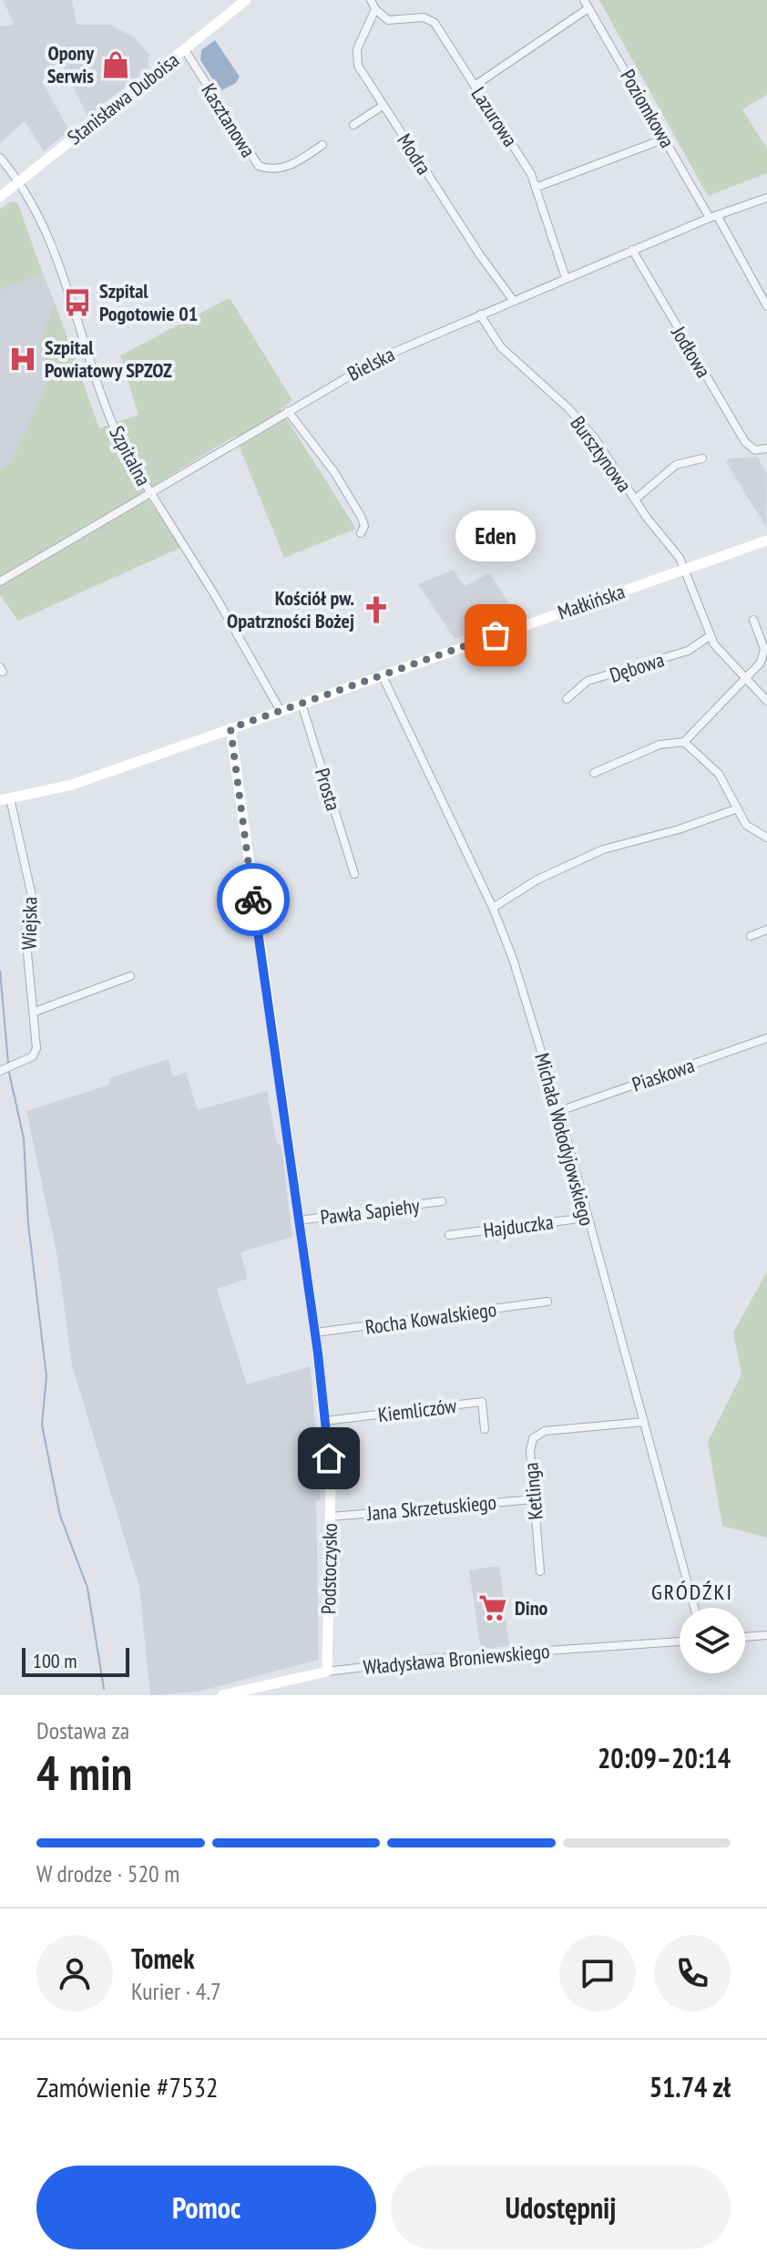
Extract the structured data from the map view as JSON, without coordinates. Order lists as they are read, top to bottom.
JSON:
{
  "streets": {
    "street": [
      "Stanisława Duboisa",
      "Poziomkowa",
      "Lazurowa",
      "Kasztanowa",
      "Modra",
      "Jodłowa",
      "Bielska",
      "Bursztynowa",
      "Szpitalna",
      "Małkińska",
      "Dębowa",
      "Prosta",
      "Wiejska",
      "Piaskowa",
      "Michała Wołodyjowskiego",
      "Pawła Sapiehy",
      "Hajduczka",
      "Rocha Kowalskiego",
      "Kiemliczów",
      "Ketlinga",
      "Jana Skrzetuskiego",
      "Podstoczysko",
      "Władysława Broniewskiego"
    ]
  },
  "crossings": [
    ["Stanisława Duboisa", "Kasztanowa"],
    ["Stanisława Duboisa", "Szpitalna"],
    ["Poziomkowa", "Bielska"],
    ["Lazurowa", "Modra"],
    ["Lazurowa", "Bielska"],
    ["Modra", "Bielska"],
    ["Jodłowa", "Bielska"],
    ["Bielska", "Bursztynowa"],
    ["Bielska", "Szpitalna"],
    ["Bursztynowa", "Małkińska"],
    ["Bursztynowa", "Dębowa"],
    ["Szpitalna", "Małkińska"],
    ["Małkińska", "Prosta"],
    ["Małkińska", "Wiejska"],
    ["Małkińska", "Michała Wołodyjowskiego"],
    ["Małkińska", "Podstoczysko"],
    ["Piaskowa", "Michała Wołodyjowskiego"],
    ["Michała Wołodyjowskiego", "Hajduczka"],
    ["Michała Wołodyjowskiego", "Ketlinga"],
    ["Pawła Sapiehy", "Podstoczysko"],
    ["Rocha Kowalskiego", "Podstoczysko"],
    ["Kiemliczów", "Podstoczysko"],
    ["Ketlinga", "Jana Skrzetuskiego"],
    ["Jana Skrzetuskiego", "Podstoczysko"],
    ["Podstoczysko", "Władysława Broniewskiego"]
  ],
  "districts": ["GRÓDŹKI"],
  "places": {
    "shop": ["Opony Serwis"],
    "bus stop": ["Szpital Pogotowie 01"],
    "hospital": ["Szpital Powiatowy SPZOZ"],
    "church": ["Kościół pw. Opatrzności Bożej"],
    "other": ["Eden"],
    "supermarket": ["Dino"]
  },
  "scale_bar": "100 m",
  "page": {
    "bubble": "Eden",
    "scale": "100 m",
    "heading": ["4 min", "Dostawa za", "20:09–20:14"],
    "panel": [
      "Tomek",
      "Kurier · 4.7",
      "Zamówienie #7532",
      "51.74 zł"
    ],
    "bar": "W drodze · 520 m",
    "buttons": ["Pomoc", "Udostępnij"]
  }
}
